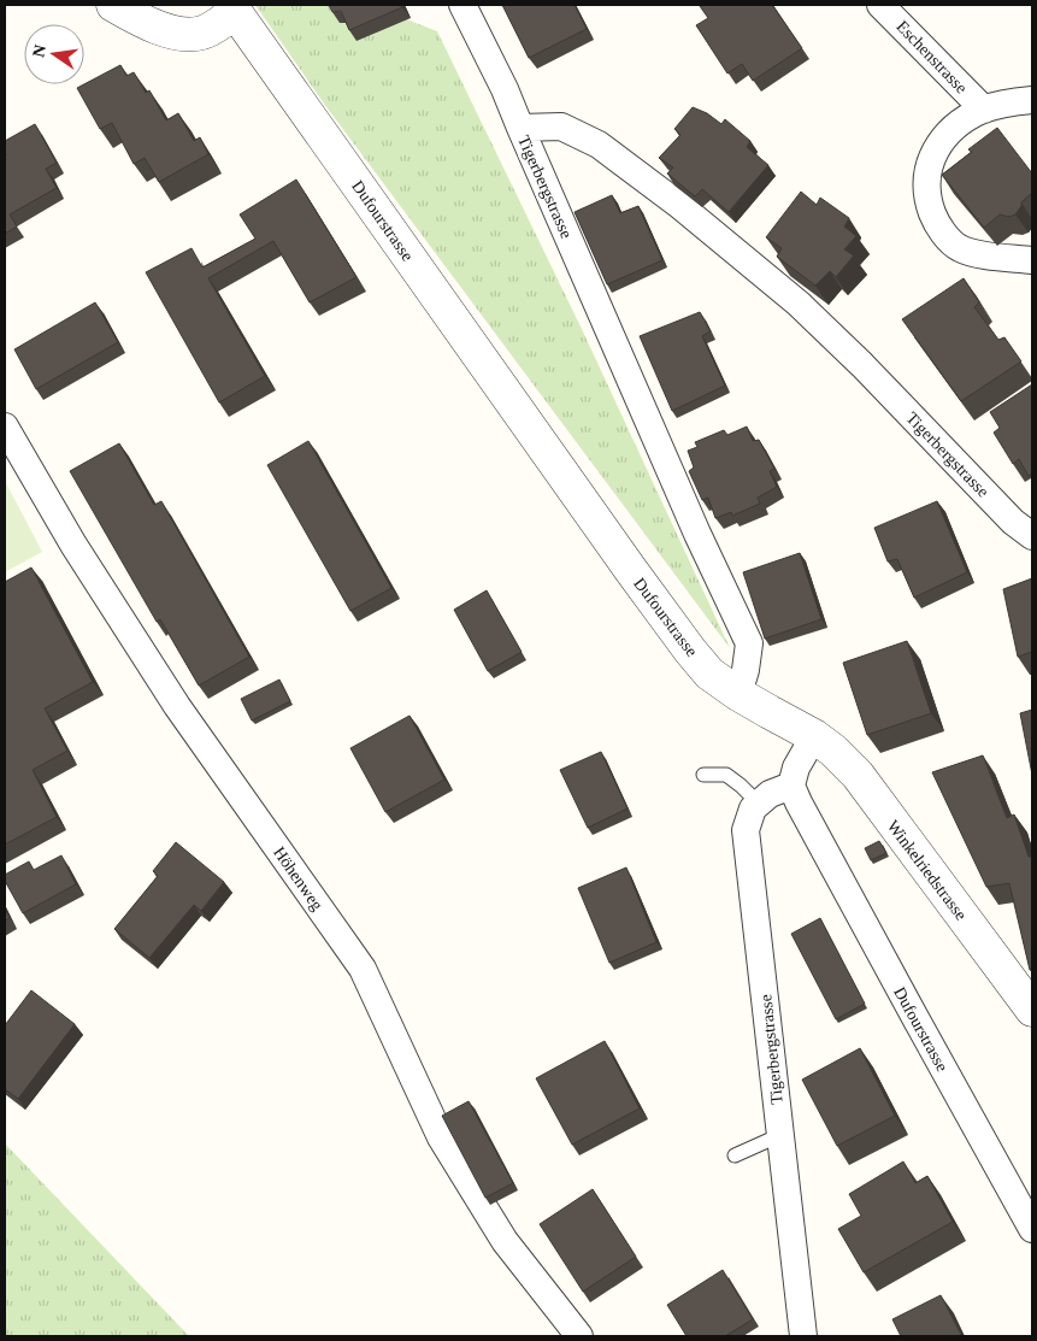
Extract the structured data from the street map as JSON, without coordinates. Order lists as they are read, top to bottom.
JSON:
{
  "streets": {
    "street": [
      "Eschenstrasse",
      "Tigerbergstrasse",
      "Dufourstrasse",
      "Winkelriedstrasse",
      "Höhenweg"
    ]
  },
  "crossings": [
    ["Tigerbergstrasse", "Dufourstrasse"],
    ["Dufourstrasse", "Winkelriedstrasse"]
  ],
  "north": "left"
}
